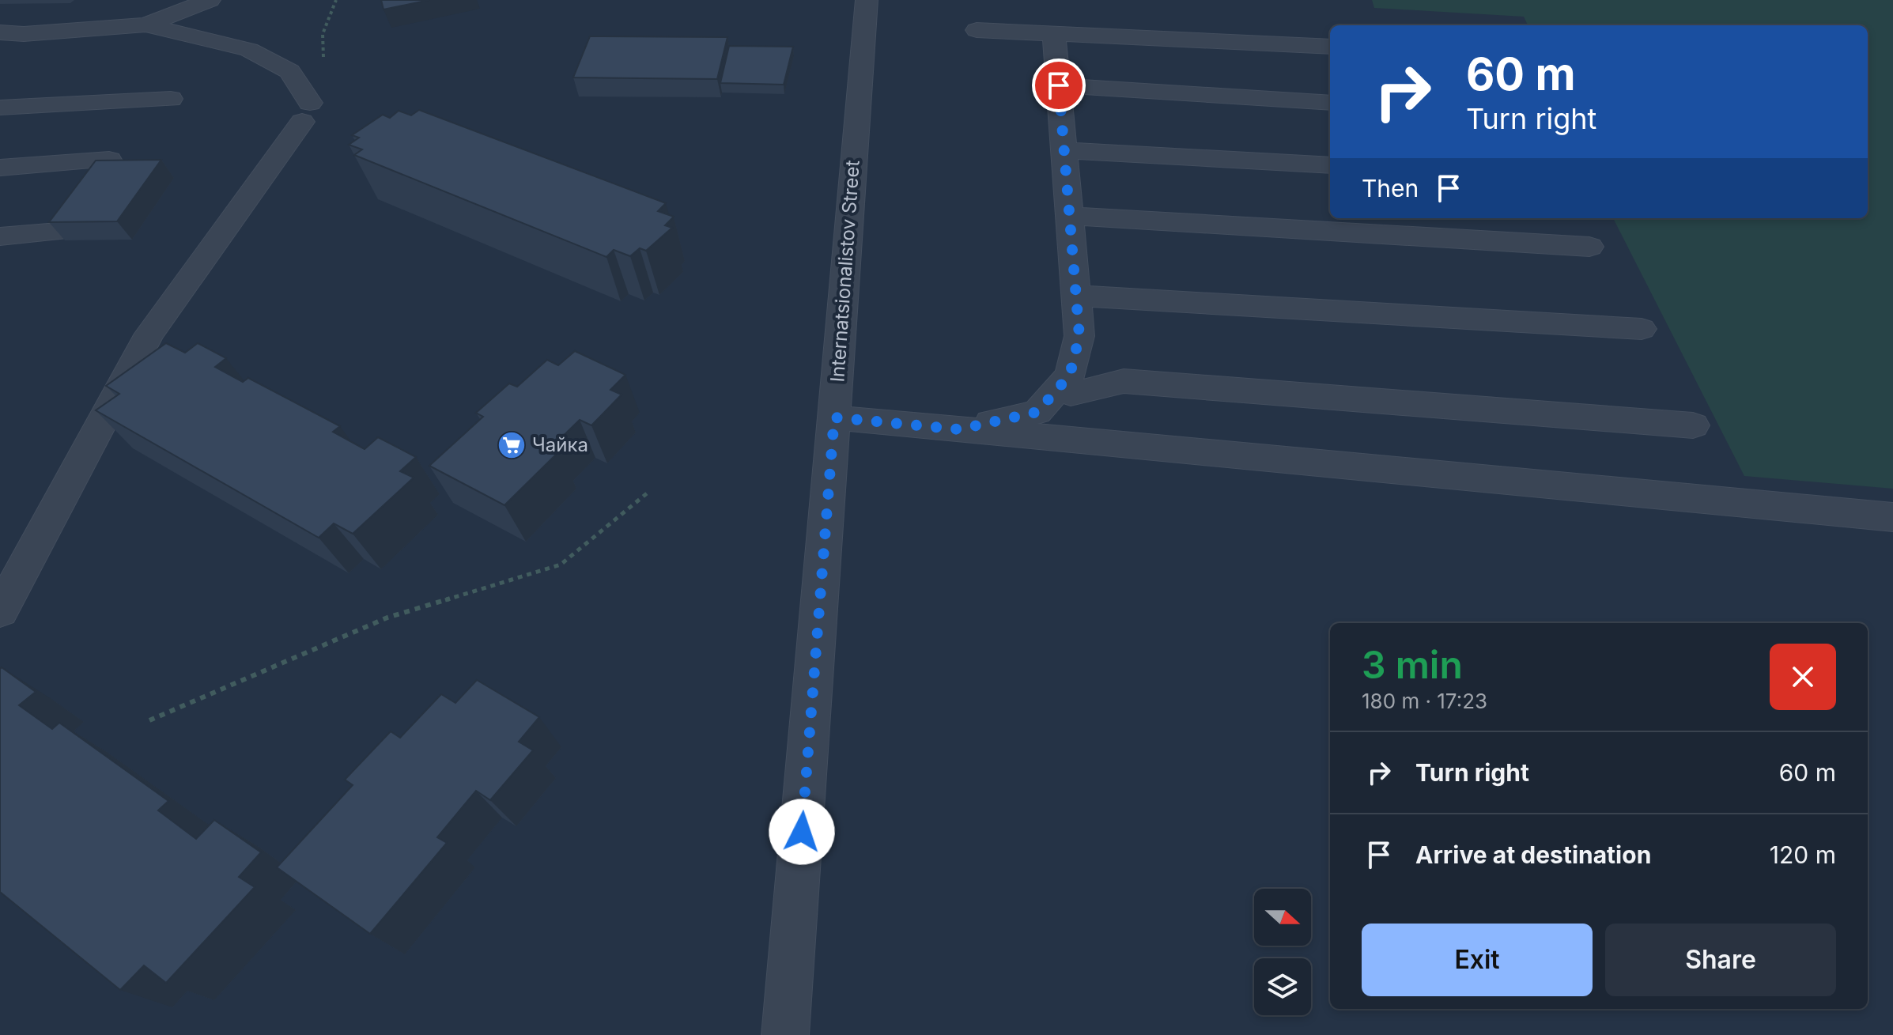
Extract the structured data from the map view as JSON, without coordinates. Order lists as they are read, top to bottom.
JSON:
{
  "streets": {
    "street": ["Internatsionalistov Street"]
  },
  "places": {
    "supermarket": ["Чайка"]
  },
  "north": "right",
  "page": {
    "turn": ["60 m", "Turn right"],
    "then": "Then",
    "heading": ["3 min", "180 m · 17:23"],
    "list": [
      {
        "name": "Turn right",
        "value": "60 m"
      },
      {
        "name": "Arrive at destination",
        "value": "120 m"
      }
    ],
    "buttons": ["Exit", "Share"]
  }
}
